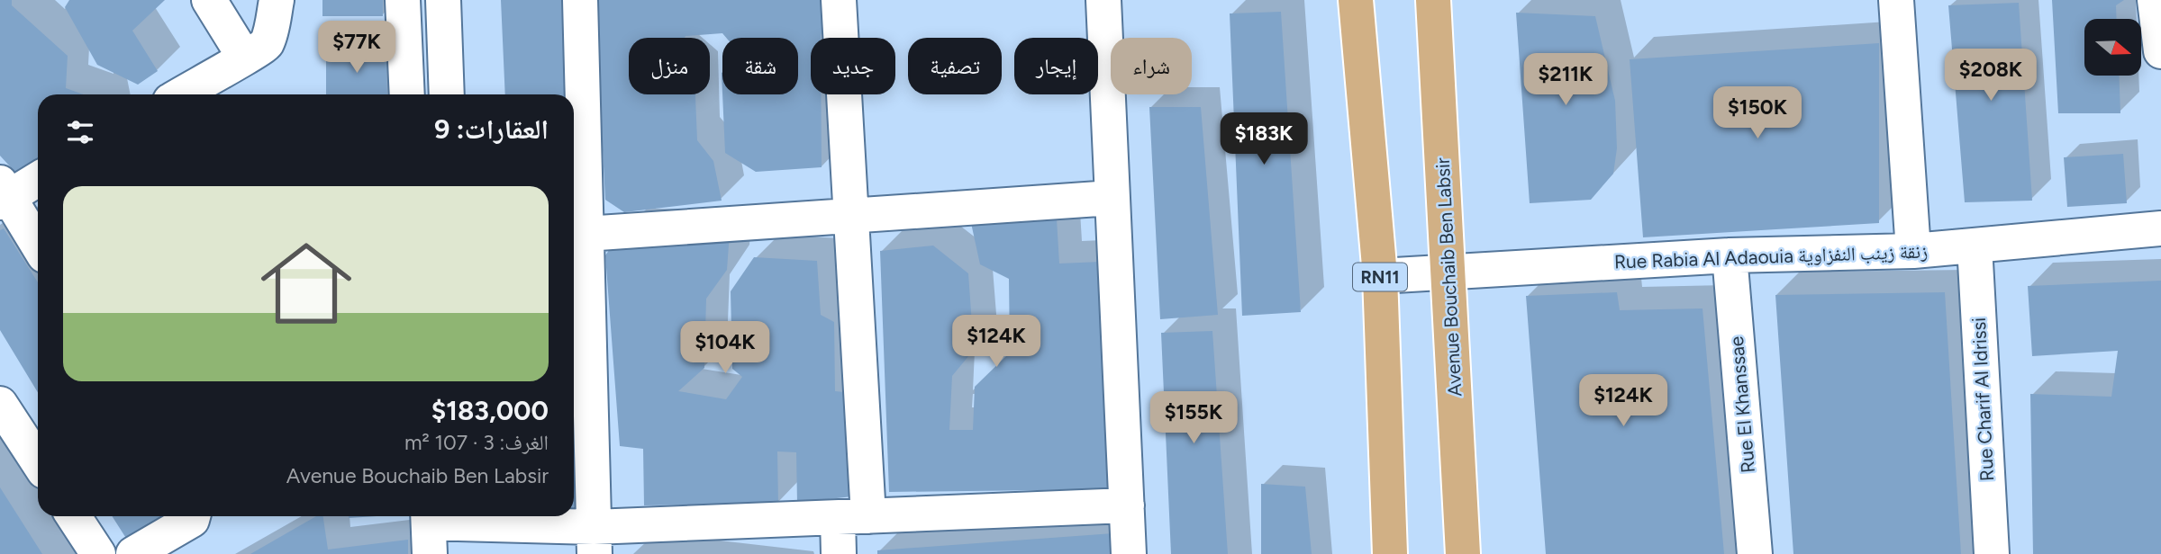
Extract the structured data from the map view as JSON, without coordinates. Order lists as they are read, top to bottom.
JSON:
{
  "streets": {
    "main road": ["RN11", "Avenue Bouchaib Ben Labsir"],
    "street": ["Rue Rabia Al Adaouia زنقة زينب النفزاوية", "Rue Charif Al Idrissi", "Rue El Khanssae"]
  },
  "crossings": [
    ["Rue Rabia Al Adaouia زنقة زينب النفزاوية", "RN11"],
    ["Rue Rabia Al Adaouia زنقة زينب النفزاوية", "Avenue Bouchaib Ben Labsir"],
    ["Rue Rabia Al Adaouia زنقة زينب النفزاوية", "Rue Charif Al Idrissi"],
    ["Rue Rabia Al Adaouia زنقة زينب النفزاوية", "Rue El Khanssae"]
  ],
  "north": "right",
  "page": {
    "price": [
      "$77K",
      "$208K",
      "$211K",
      "$150K",
      "$183K",
      "$124K",
      "$104K",
      "$124K",
      "$155K"
    ],
    "chip": [
      "شراء",
      "إيجار",
      "تصفية",
      "جديد",
      "شقة",
      "منزل"
    ],
    "heading": "العقارات: 9",
    "list": [
      {
        "name": "$183,000",
        "note": "الغرف: 3 · 107 m² · Avenue Bouchaib Ben Labsir"
      }
    ]
  }
}
